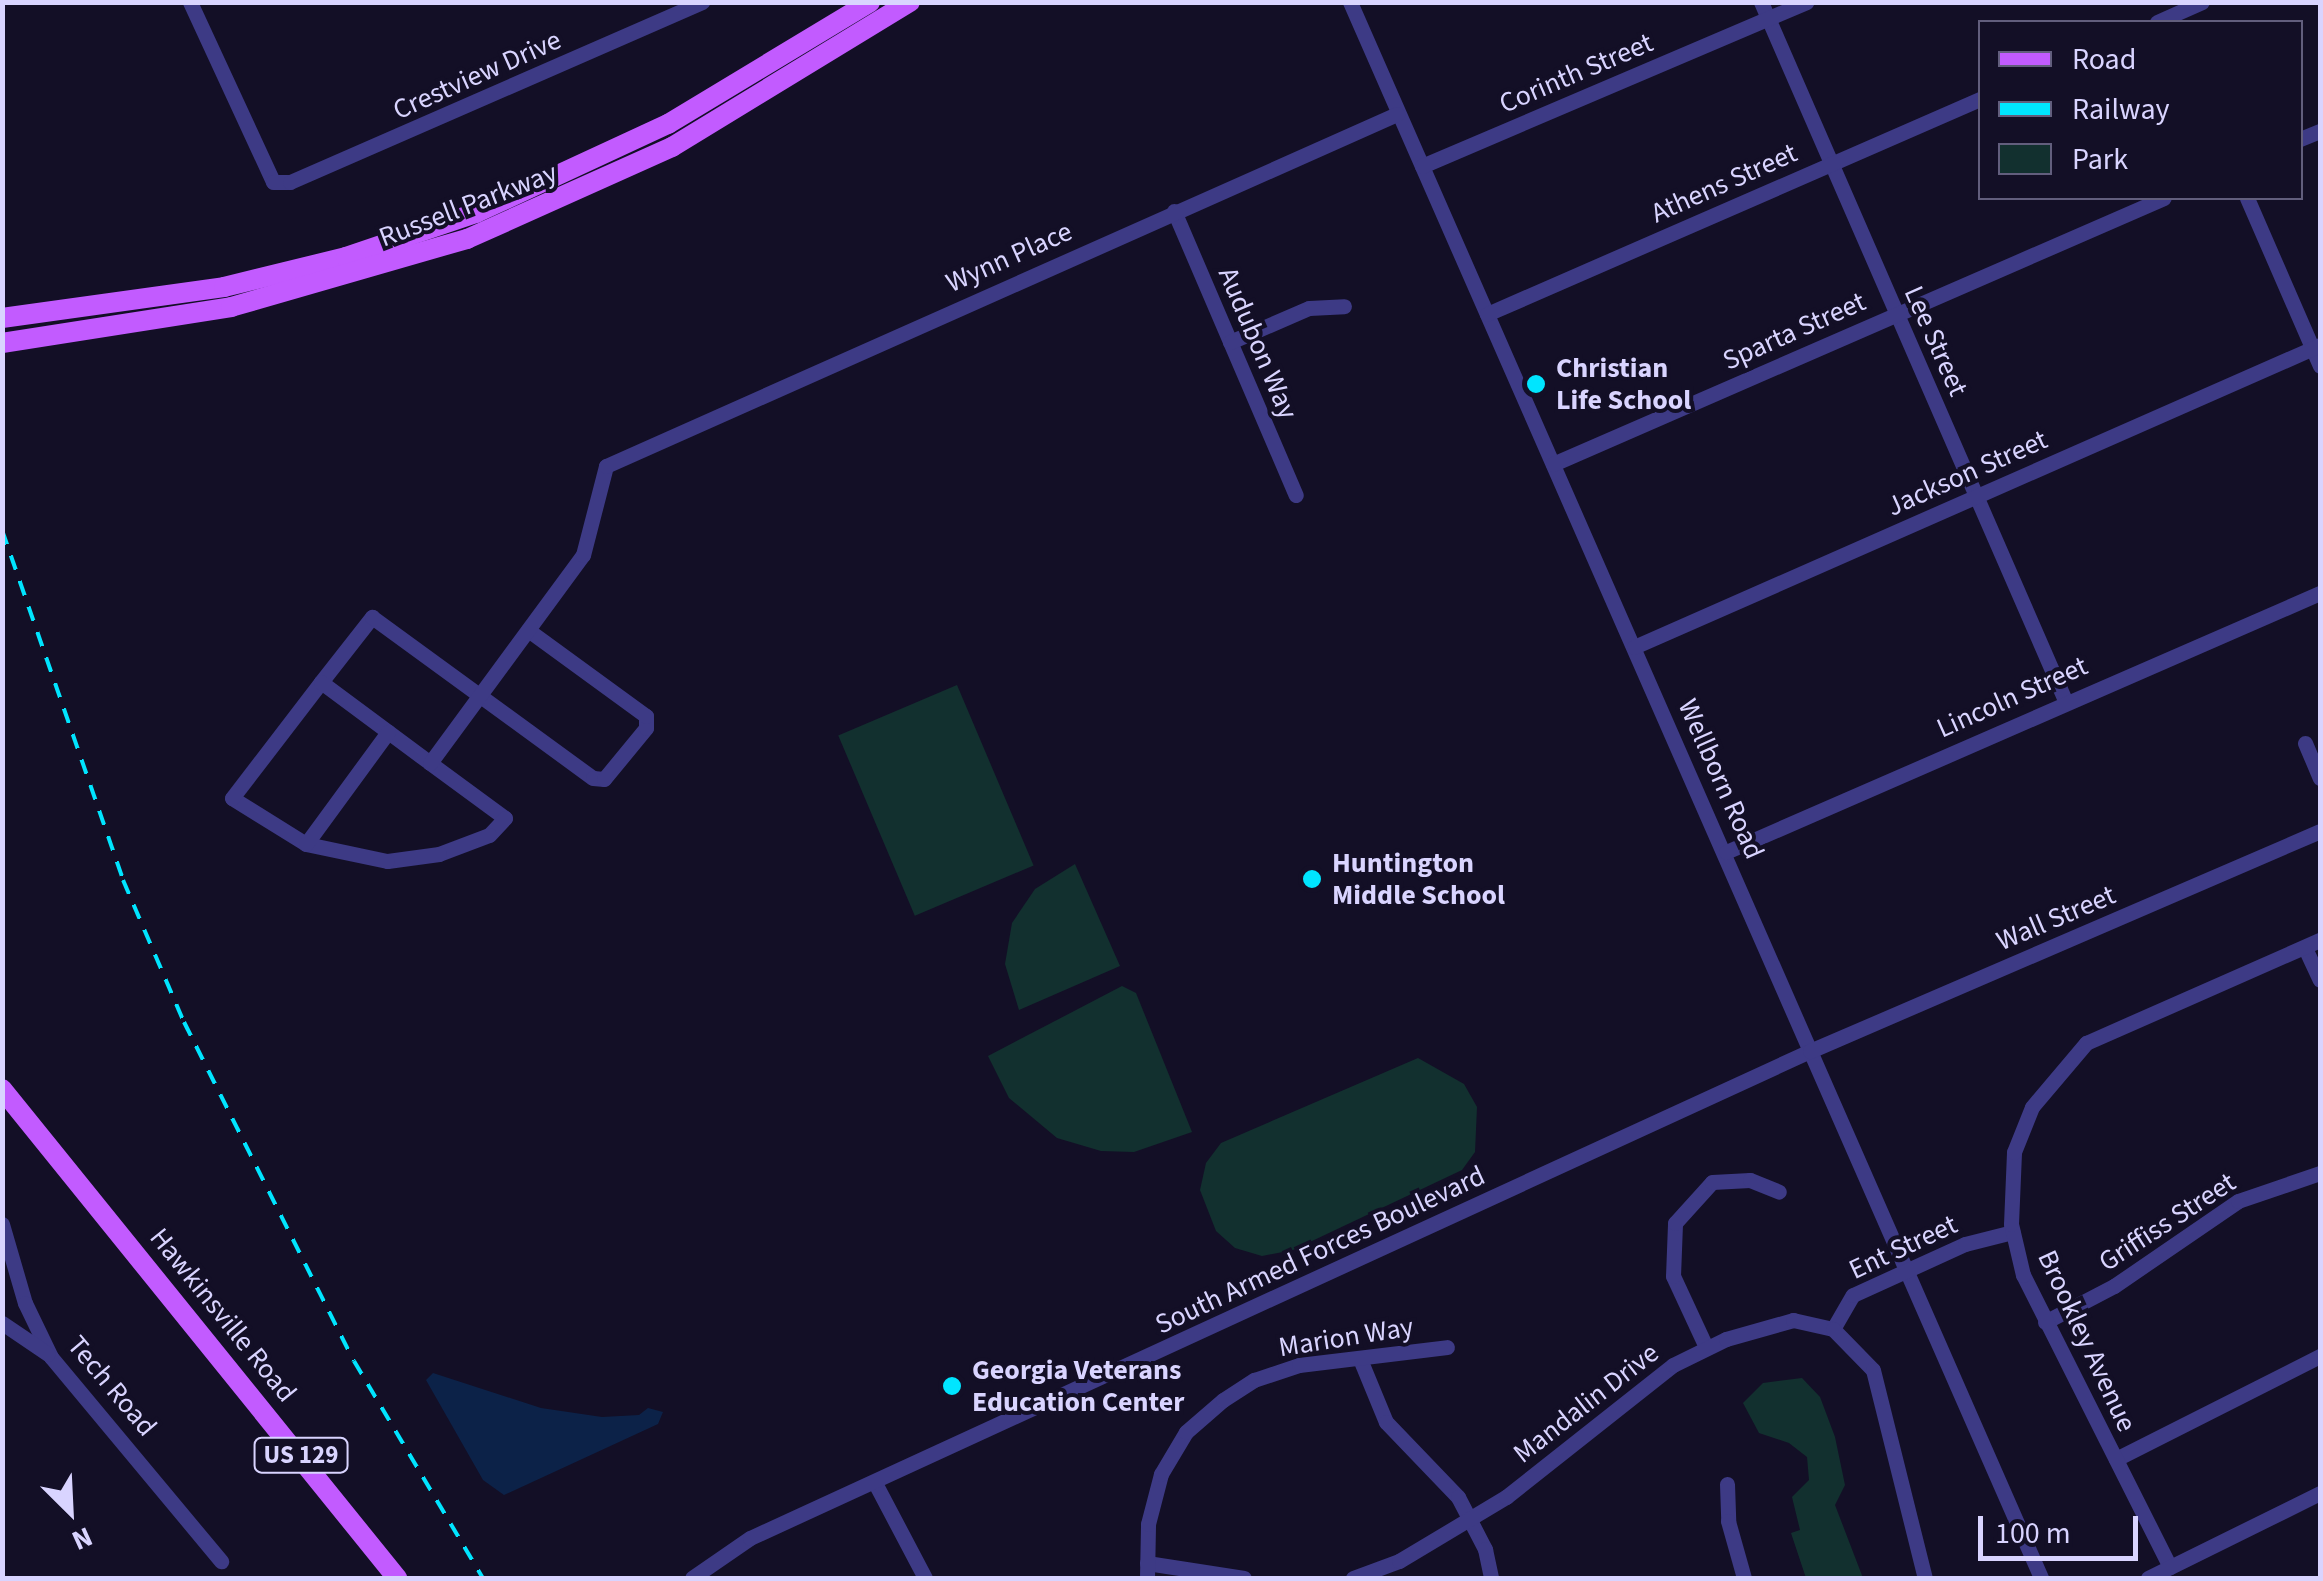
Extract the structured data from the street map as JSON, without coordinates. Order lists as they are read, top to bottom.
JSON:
{
  "streets": {
    "main road": ["Russell Parkway", "Hawkinsville Road", "US 129"],
    "street": [
      "Corinth Street",
      "Crestview Drive",
      "Athens Street",
      "Wynn Place",
      "Sparta Street",
      "Lee Street",
      "Audubon Way",
      "Jackson Street",
      "Lincoln Street",
      "Wellborn Road",
      "Wall Street",
      "Griffiss Street",
      "Ent Street",
      "South Armed Forces Boulevard",
      "Marion Way",
      "Brookley Avenue",
      "Tech Road",
      "Mandalin Drive"
    ]
  },
  "crossings": [
    ["Corinth Street", "Lee Street"],
    ["Corinth Street", "Wellborn Road"],
    ["Athens Street", "Lee Street"],
    ["Athens Street", "Wellborn Road"],
    ["Wynn Place", "Audubon Way"],
    ["Wynn Place", "Wellborn Road"],
    ["Sparta Street", "Lee Street"],
    ["Sparta Street", "Wellborn Road"],
    ["Lee Street", "Jackson Street"],
    ["Lee Street", "Lincoln Street"],
    ["Jackson Street", "Wellborn Road"],
    ["Lincoln Street", "Wellborn Road"],
    ["Wellborn Road", "Wall Street"],
    ["Wellborn Road", "Ent Street"],
    ["Wellborn Road", "South Armed Forces Boulevard"],
    ["Wall Street", "South Armed Forces Boulevard"],
    ["Griffiss Street", "Brookley Avenue"],
    ["Ent Street", "Brookley Avenue"],
    ["Ent Street", "Mandalin Drive"]
  ],
  "places": ["Christian Life School", "Huntington Middle School", "Georgia Veterans Education Center"],
  "legend": ["Road", "Railway", "Park"],
  "scale_bar": "100 m",
  "north": "bottom right"
}
